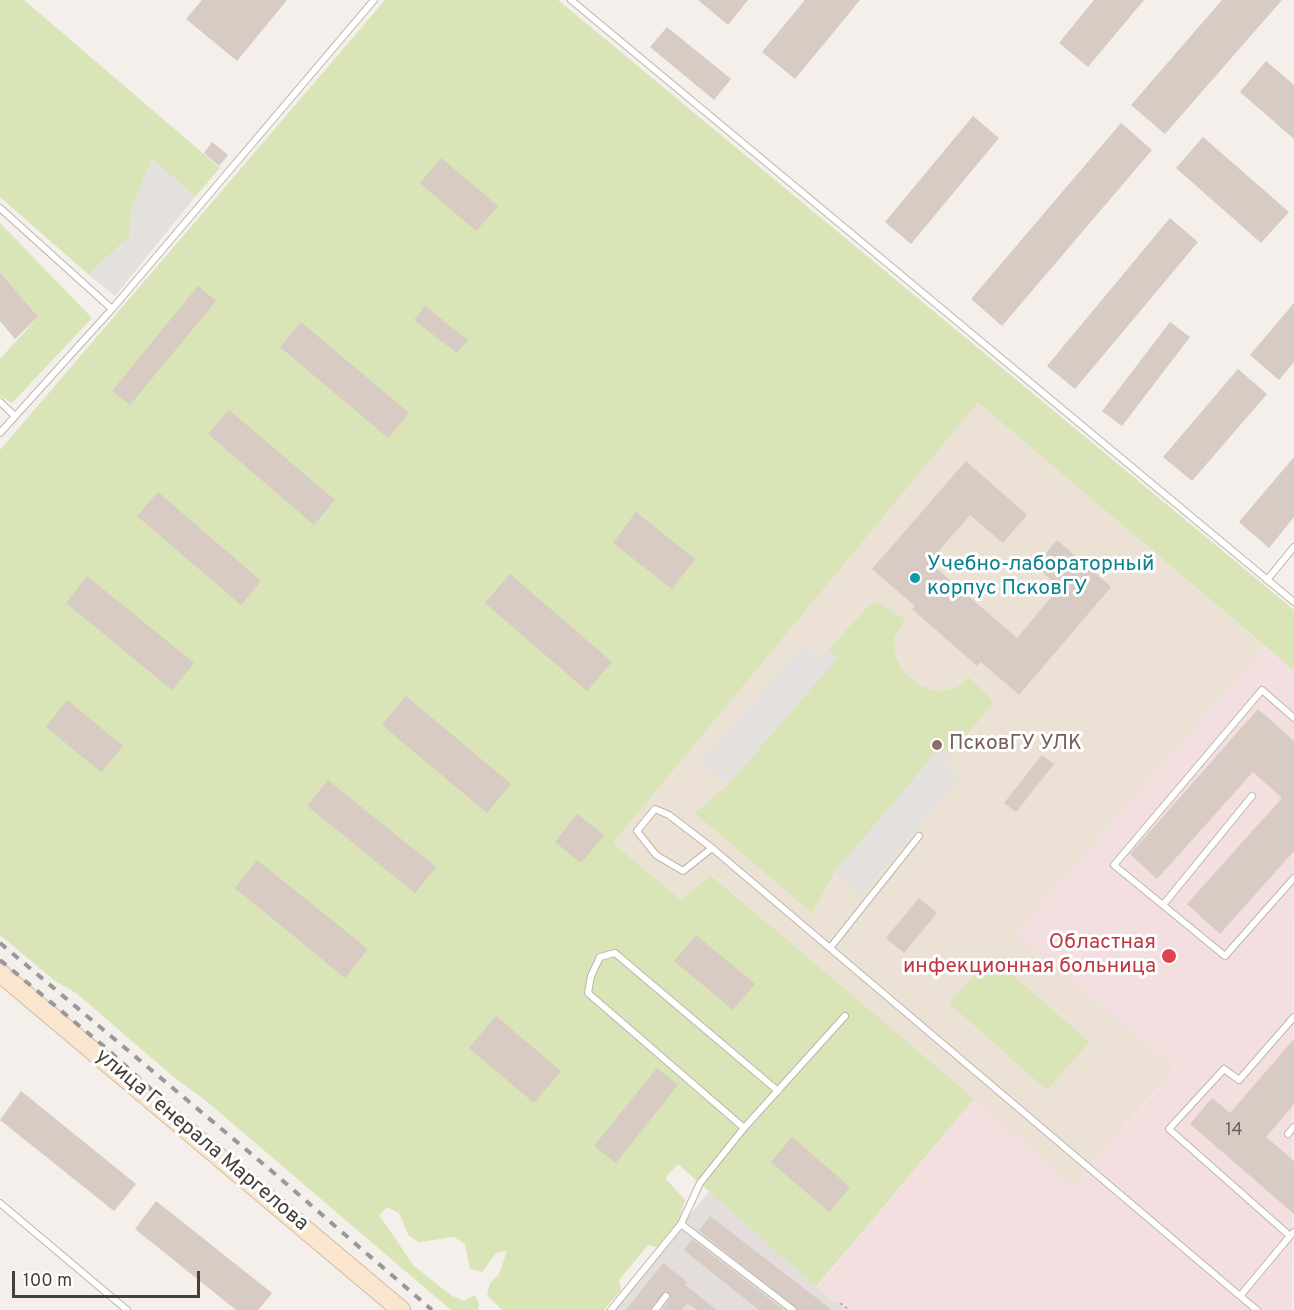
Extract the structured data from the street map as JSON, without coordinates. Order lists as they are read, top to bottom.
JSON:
{
  "streets": {
    "main road": ["улица Генерала Маргелова"]
  },
  "places": ["Учебно-лабораторный корпус ПсковГУ", "ПсковГУ УЛК", "Областная инфекционная больница"],
  "house_numbers": ["14"],
  "scale_bar": "100 m"
}
